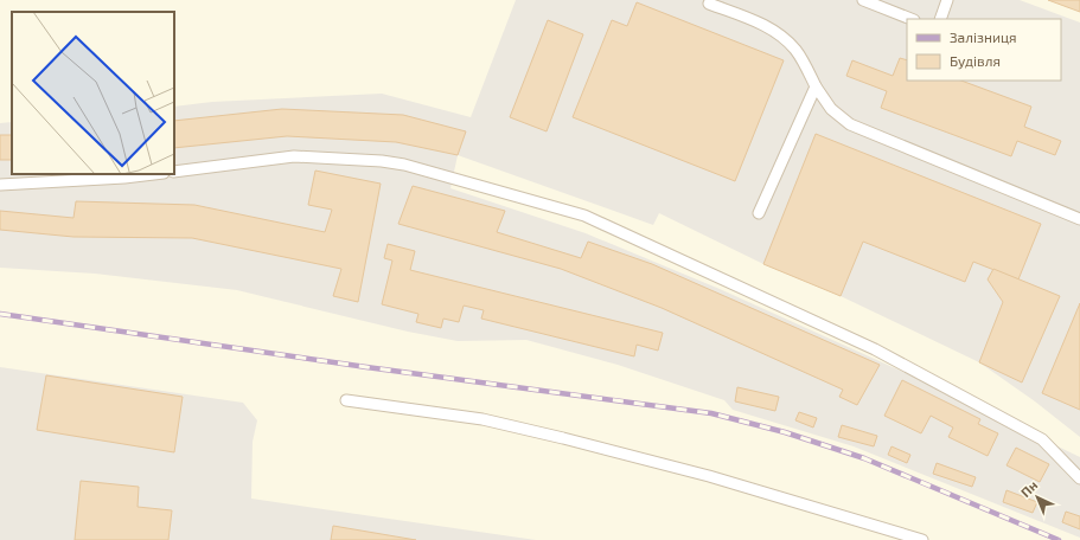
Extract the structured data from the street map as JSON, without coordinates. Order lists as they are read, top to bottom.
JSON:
{
  "legend": ["Залізниця", "Будівля"],
  "north": "top left"
}
